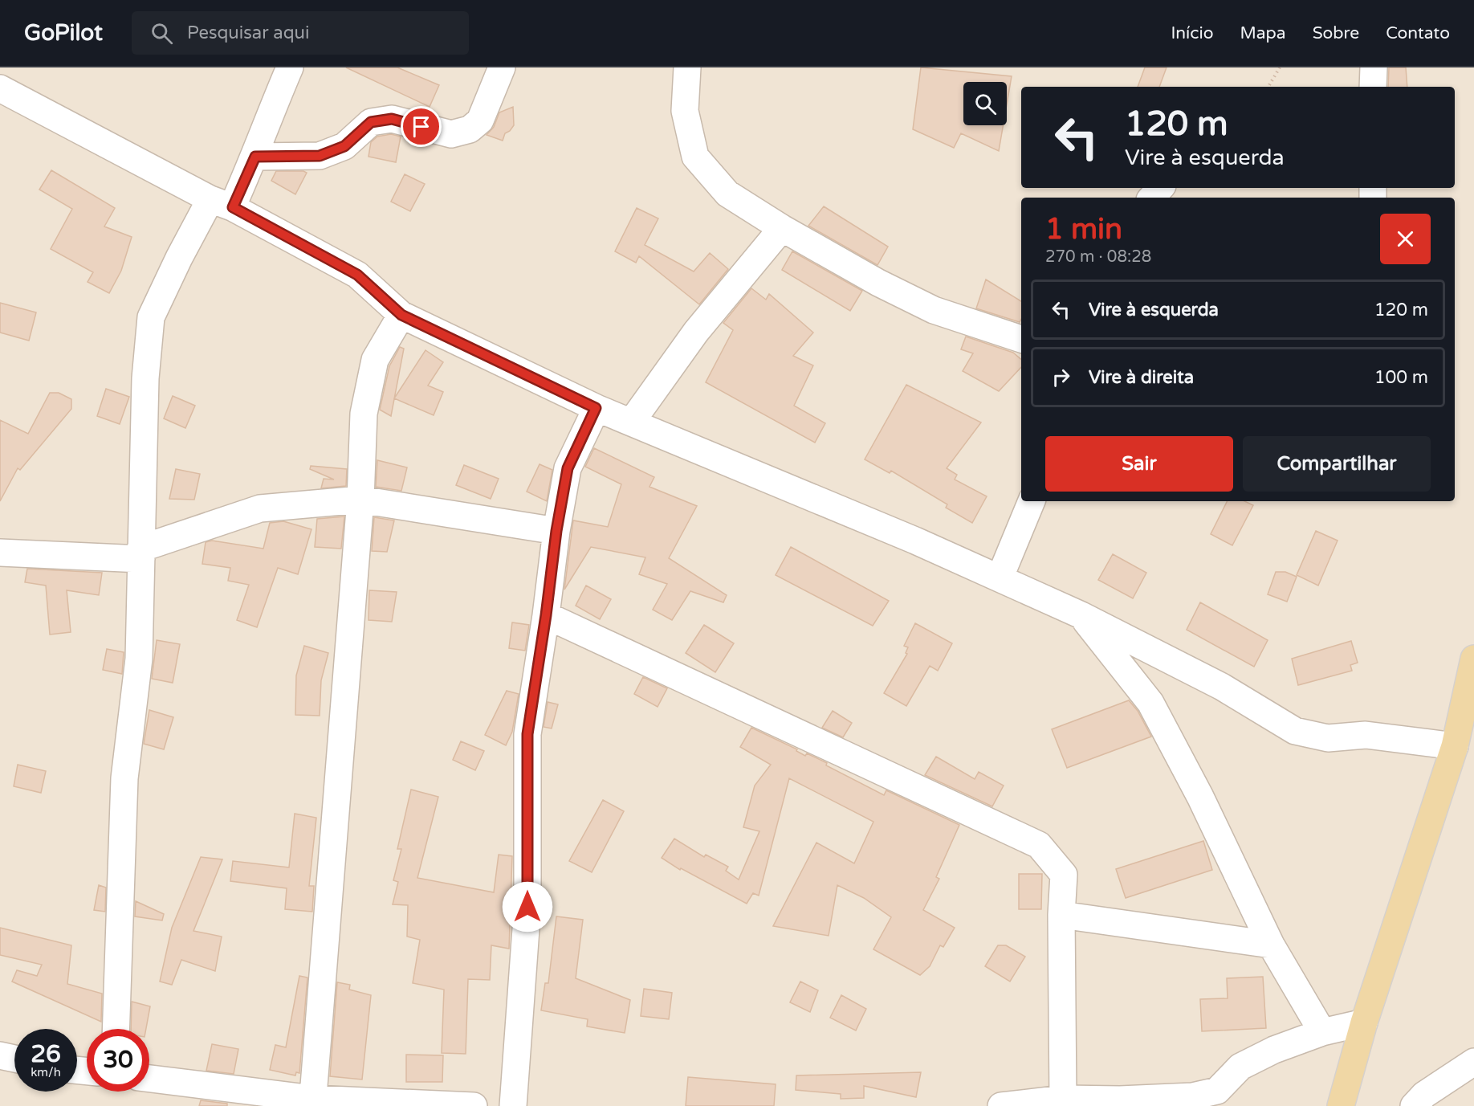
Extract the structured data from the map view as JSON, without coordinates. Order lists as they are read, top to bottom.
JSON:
{
  "page": {
    "header": "GoPilot",
    "search": "Pesquisar aqui",
    "nav": [
      "Início",
      "Mapa",
      "Sobre",
      "Contato"
    ],
    "turn": ["120 m", "Vire à esquerda"],
    "heading": ["1 min", "270 m · 08:28"],
    "list": [
      {
        "name": "Vire à esquerda",
        "value": "120 m"
      },
      {
        "name": "Vire à direita",
        "value": "100 m"
      }
    ],
    "buttons": ["Sair", "Compartilhar"],
    "speed": "26 km/h",
    "limit": "30"
  }
}
